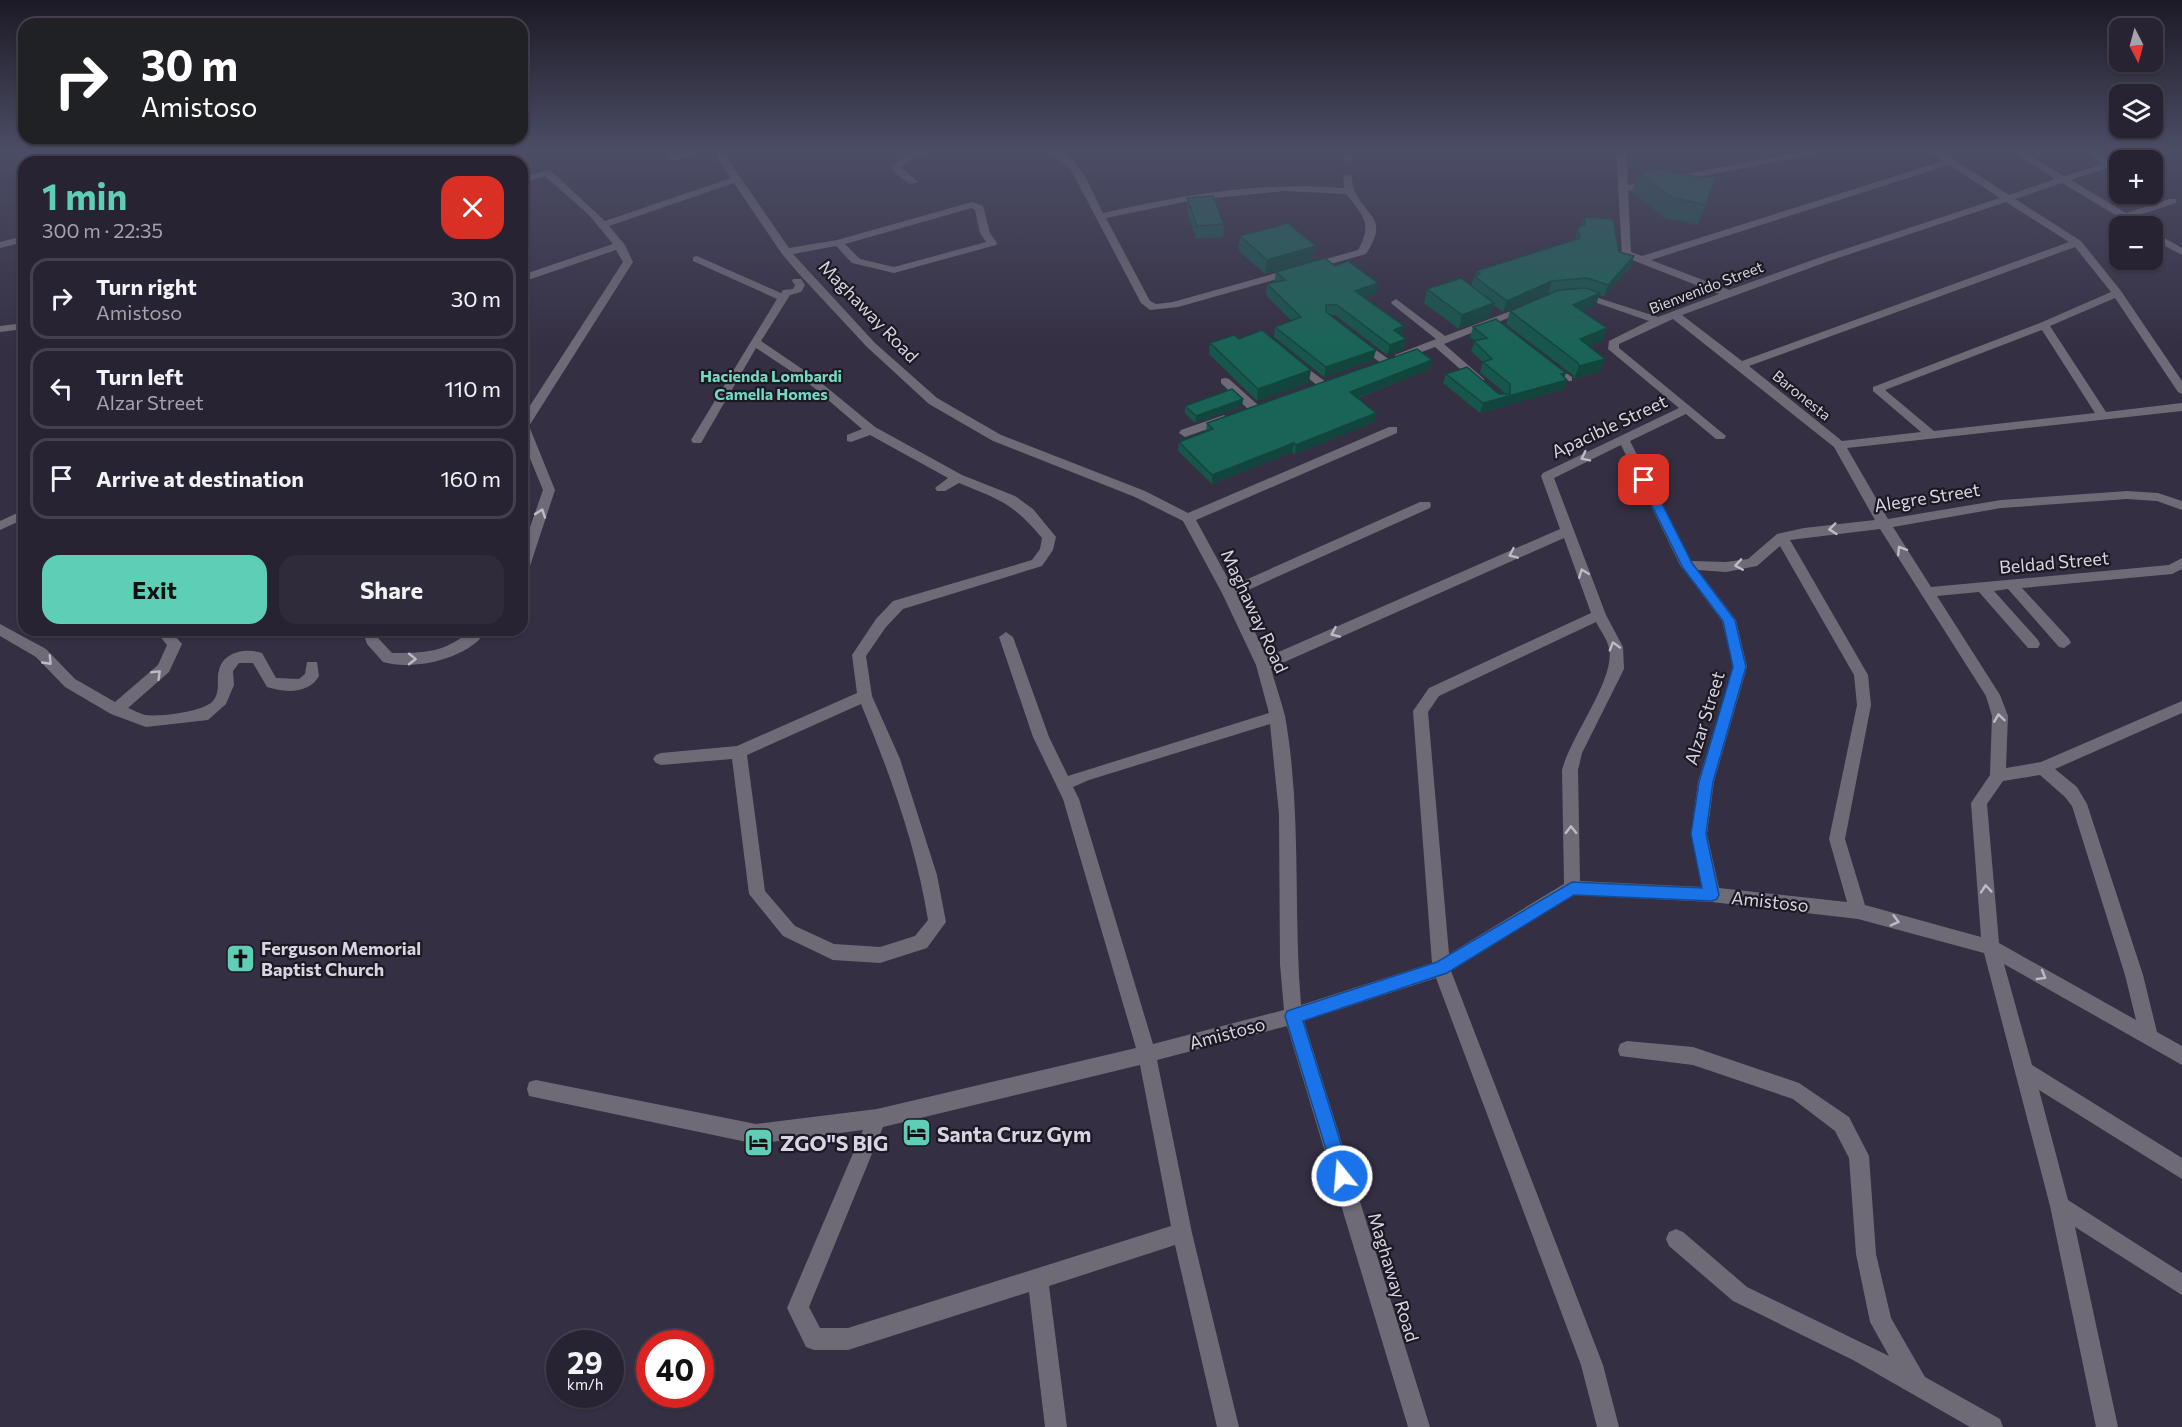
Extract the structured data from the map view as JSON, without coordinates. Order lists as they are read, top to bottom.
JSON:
{
  "streets": {
    "street": [
      "Bienvenido Street",
      "Maghaway Road",
      "Baronesta",
      "Apacible Street",
      "Alegre Street",
      "Beldad Street",
      "Alzar Street",
      "Amistoso"
    ]
  },
  "crossings": [
    ["Bienvenido Street", "Baronesta"],
    ["Bienvenido Street", "Apacible Street"],
    ["Maghaway Road", "Amistoso"],
    ["Baronesta", "Alegre Street"],
    ["Baronesta", "Beldad Street"],
    ["Apacible Street", "Alzar Street"],
    ["Alegre Street", "Alzar Street"],
    ["Alzar Street", "Amistoso"]
  ],
  "one_way": ["Alegre Street"],
  "districts": ["Hacienda Lombardi Camella Homes"],
  "places": {
    "church": ["Ferguson Memorial Baptist Church"],
    "hotel": ["Santa Cruz Gym", "ZGO\"S BIG"]
  },
  "north": "bottom",
  "page": {
    "map_buttons": ["+", "−"],
    "turn": ["30 m", "Amistoso"],
    "heading": ["1 min", "300 m · 22:35"],
    "list": [
      {
        "name": "Turn right",
        "note": "Amistoso",
        "value": "30 m"
      },
      {
        "name": "Turn left",
        "note": "Alzar Street",
        "value": "110 m"
      },
      {
        "name": "Arrive at destination",
        "value": "160 m"
      }
    ],
    "buttons": ["Exit", "Share"],
    "speed": "29 km/h",
    "limit": "40"
  }
}
